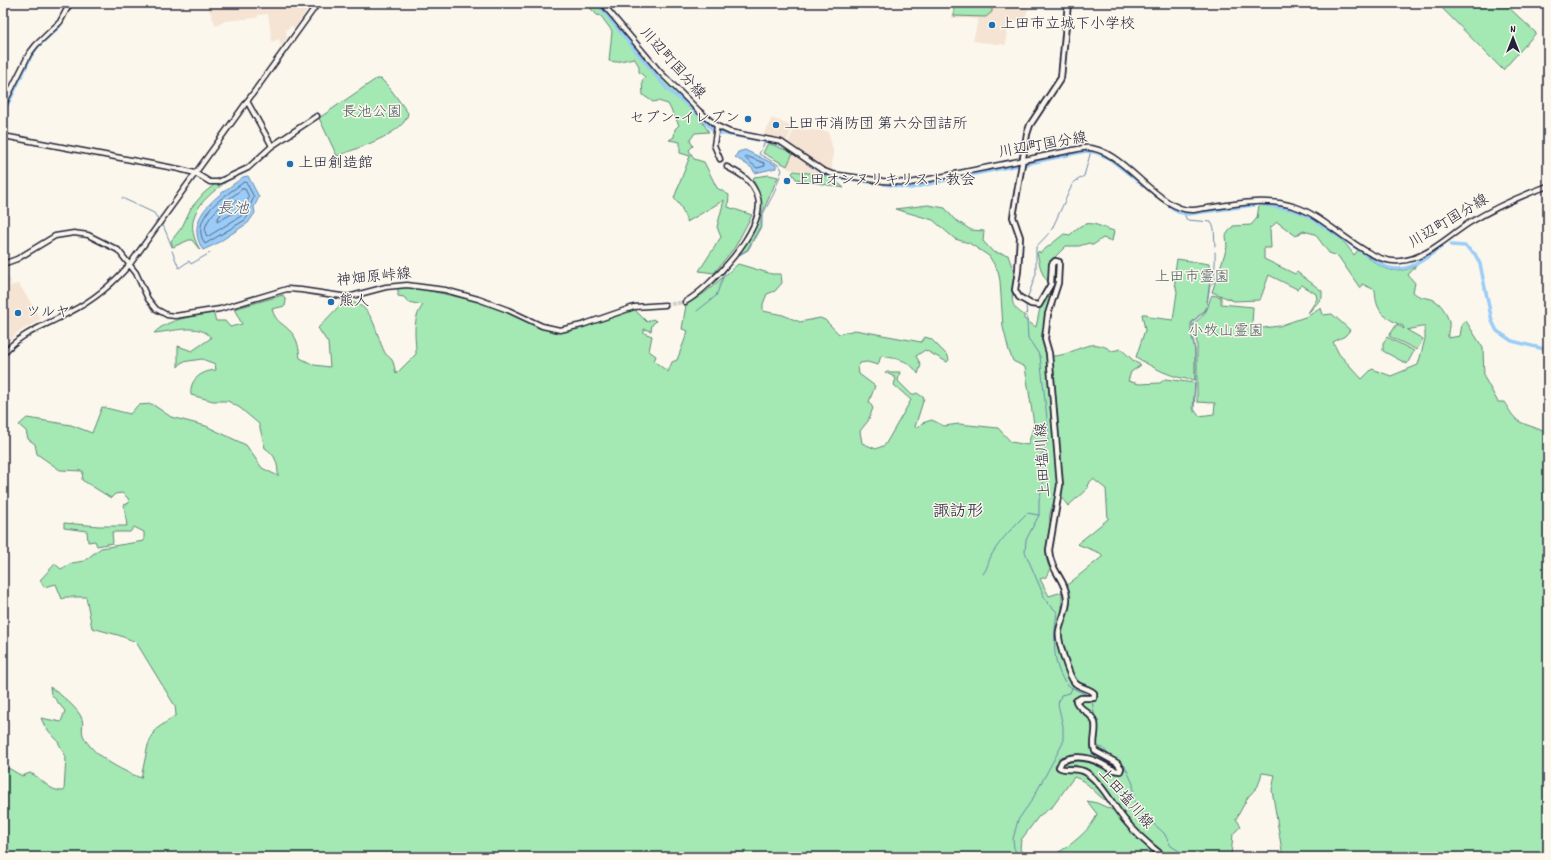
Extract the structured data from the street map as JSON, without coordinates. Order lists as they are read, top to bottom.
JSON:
{
  "streets": {
    "main road": ["上田塩川線"],
    "street": ["川辺町国分線", "神畑原峠線"]
  },
  "crossings": [
    ["川辺町国分線", "上田塩川線"]
  ],
  "districts": ["諏訪形"],
  "water": ["長池"],
  "parks": ["長池公園", "上田市霊園", "小牧山霊園"],
  "places": [
    "上田市立城下小学校",
    "セブン-イレブン",
    "上田市消防団 第六分団詰所",
    "上田創造館",
    "上田オンヌリキリスト教会",
    "熊人",
    "ツルヤ"
  ],
  "north": "top"
}
